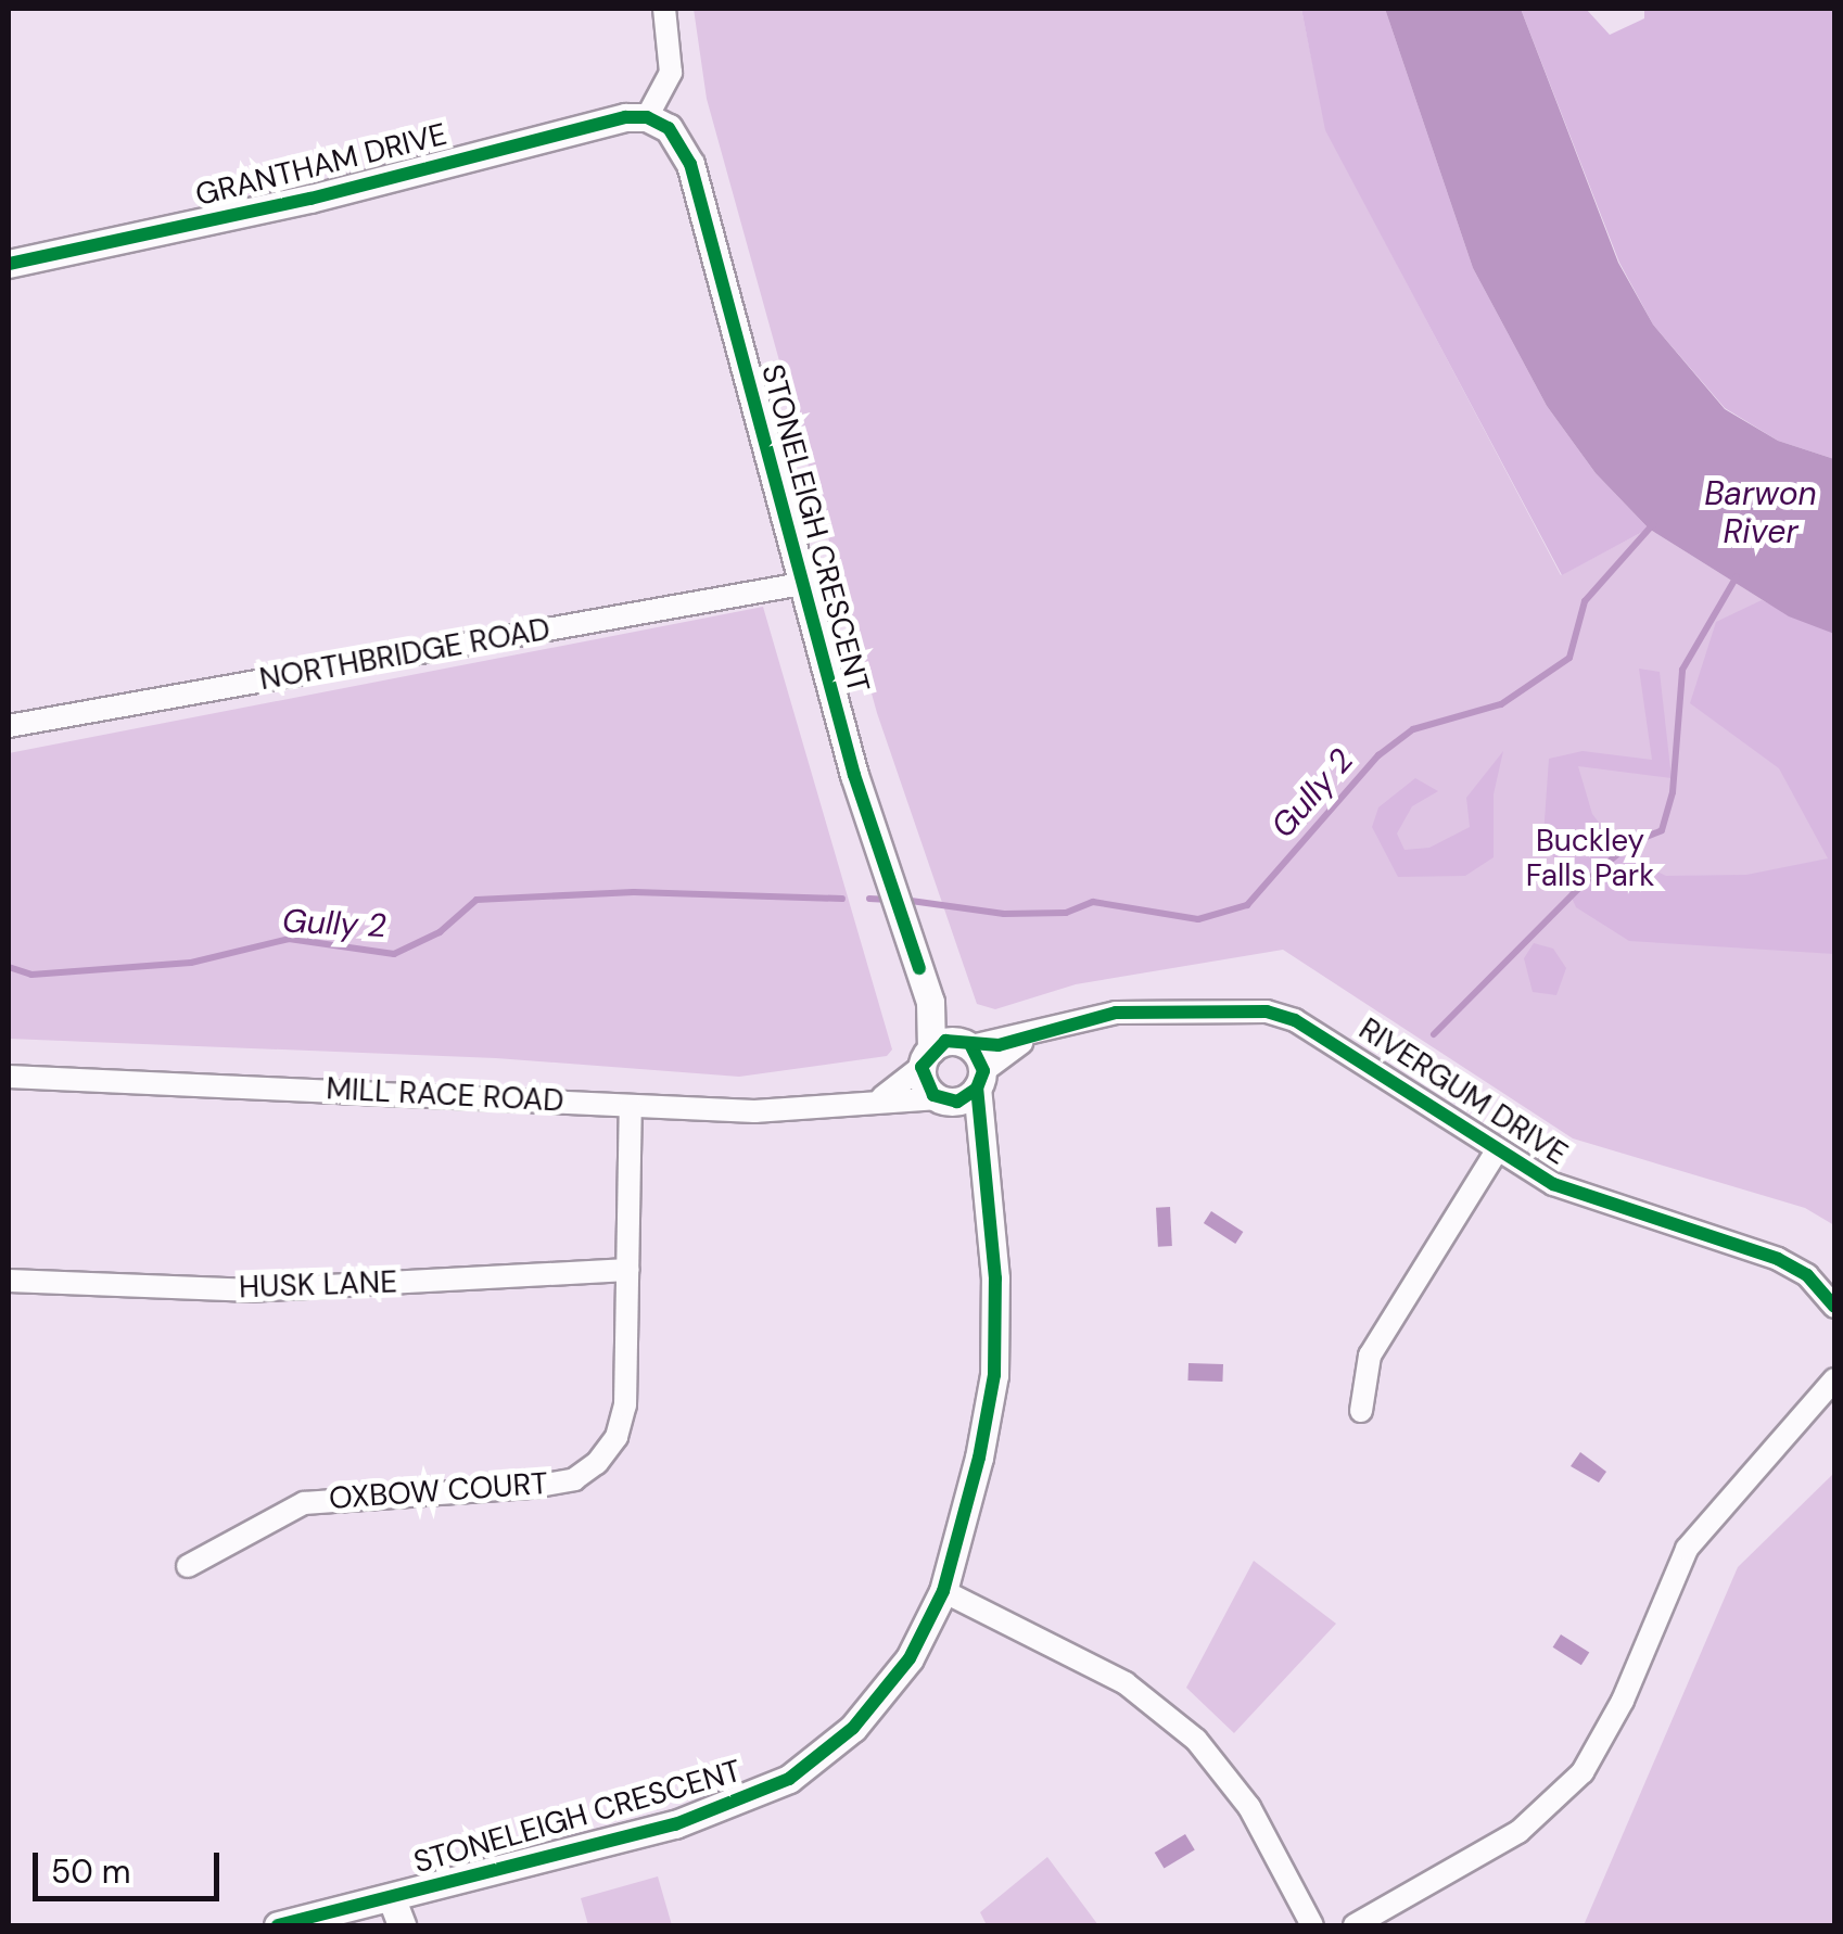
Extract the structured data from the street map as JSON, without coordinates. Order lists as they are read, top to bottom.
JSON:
{
  "streets": {
    "street": [
      "GRANTHAM DRIVE",
      "STONELEIGH CRESCENT",
      "NORTHBRIDGE ROAD",
      "RIVERGUM DRIVE",
      "MILL RACE ROAD",
      "HUSK LANE",
      "OXBOW COURT"
    ]
  },
  "crossings": [
    ["GRANTHAM DRIVE", "STONELEIGH CRESCENT"],
    ["STONELEIGH CRESCENT", "NORTHBRIDGE ROAD"],
    ["STONELEIGH CRESCENT", "RIVERGUM DRIVE"],
    ["STONELEIGH CRESCENT", "MILL RACE ROAD"],
    ["MILL RACE ROAD", "OXBOW COURT"],
    ["HUSK LANE", "OXBOW COURT"]
  ],
  "water": ["Barwon River", "Gully 2"],
  "parks": ["Buckley Falls Park"],
  "scale_bar": "50 m"
}
